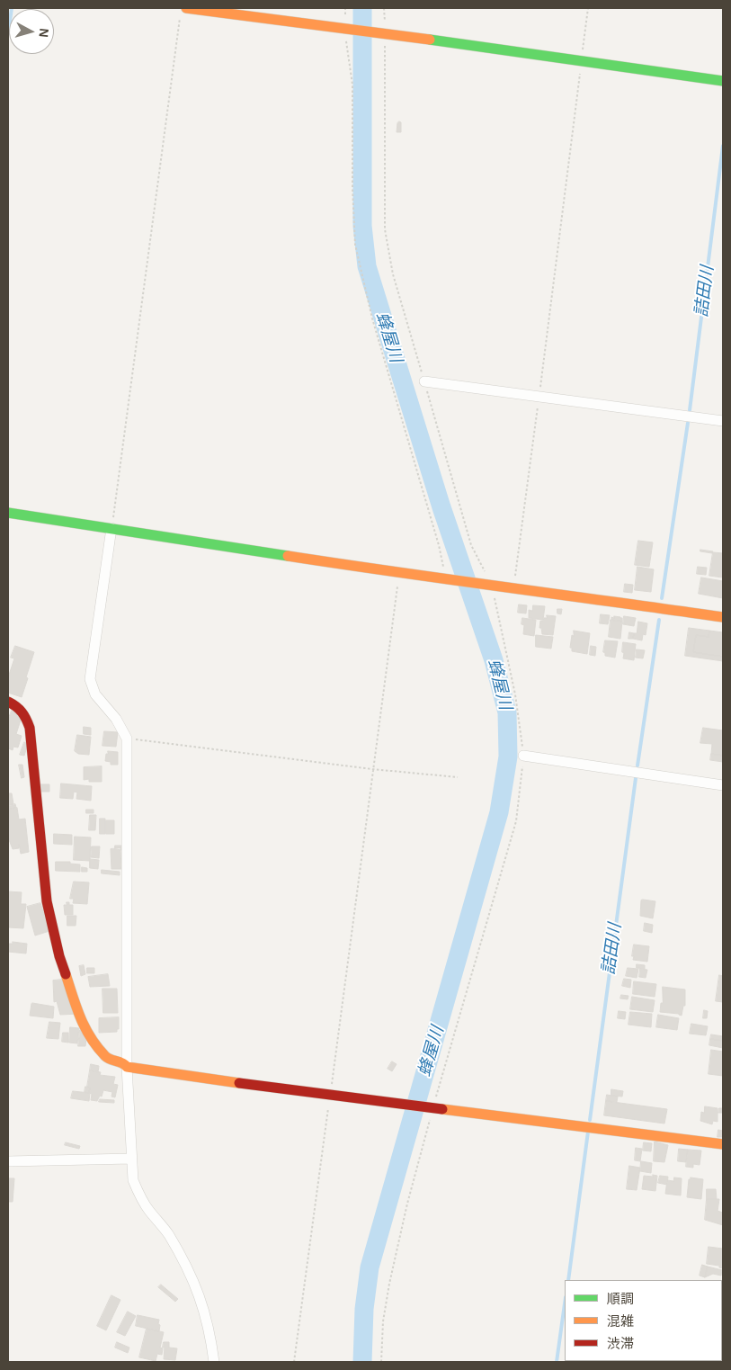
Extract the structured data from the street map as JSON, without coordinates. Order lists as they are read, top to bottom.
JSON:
{
  "water": ["詰田川", "蜂屋川"],
  "legend": ["順調", "混雑", "渋滞"],
  "north": "right"
}
